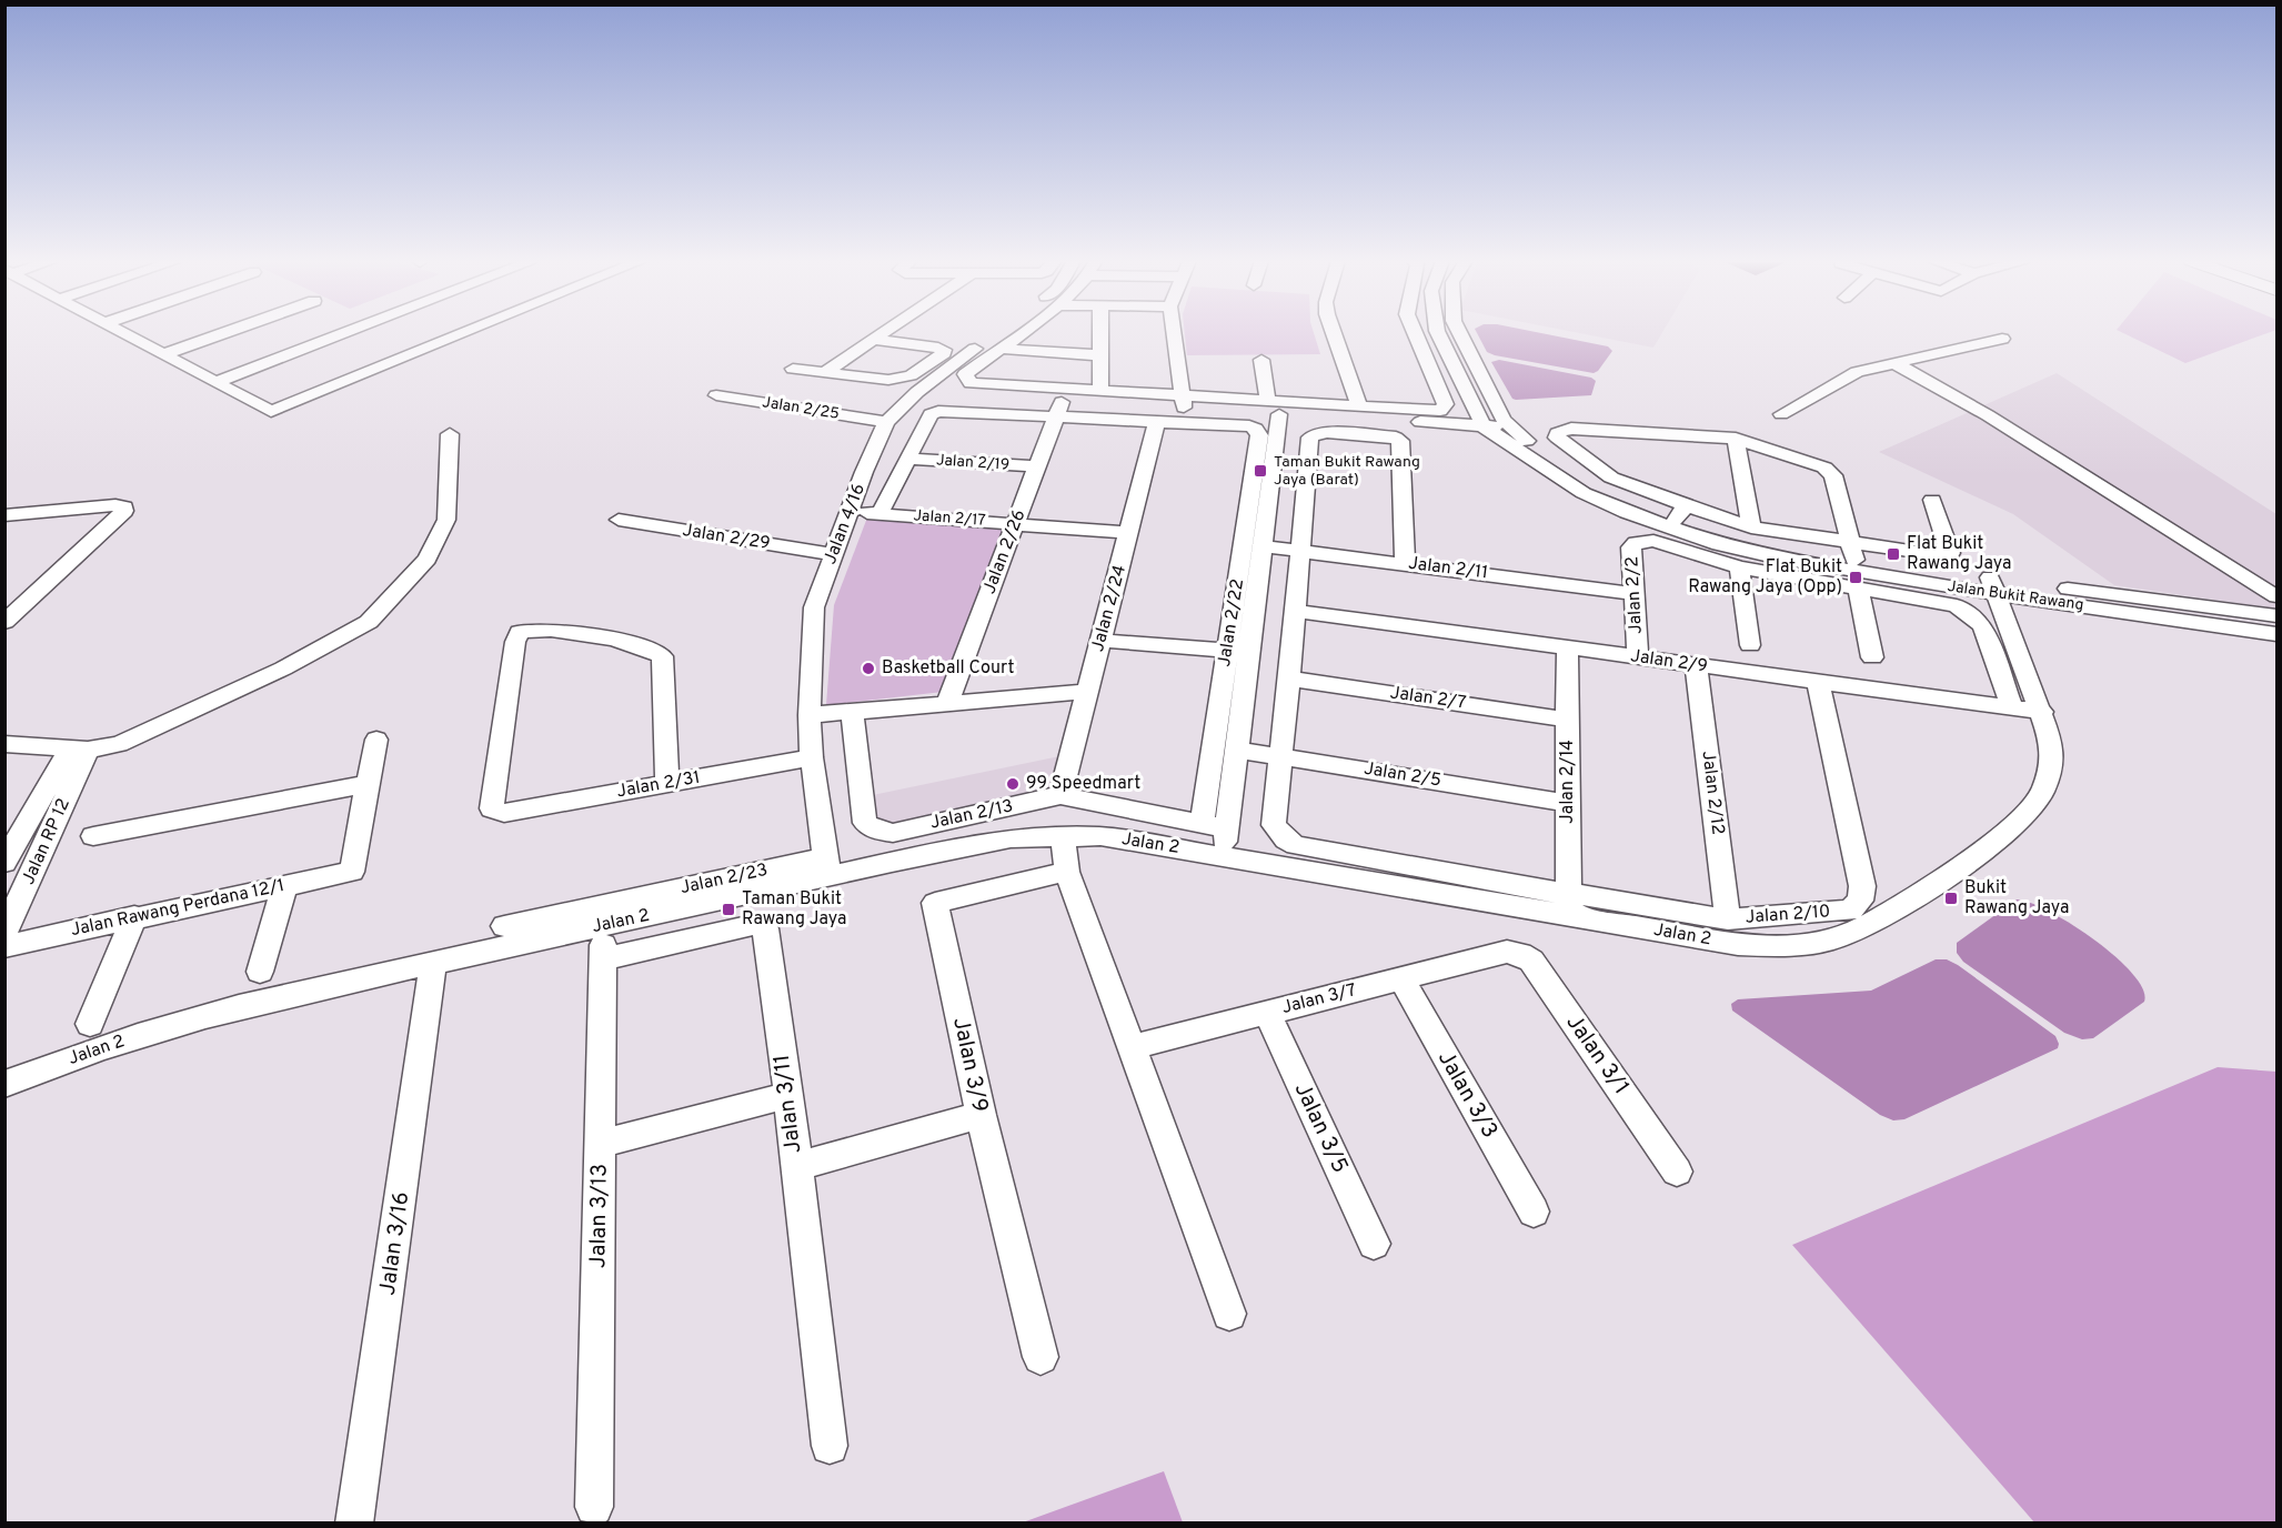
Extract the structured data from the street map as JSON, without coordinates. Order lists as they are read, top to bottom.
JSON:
{
  "streets": {
    "street": [
      "Jalan 2/25",
      "Jalan 2/19",
      "Jalan 2/17",
      "Jalan 4/16",
      "Jalan 2/29",
      "Jalan 2/26",
      "Jalan 2/11",
      "Jalan 2/2",
      "Jalan Bukit Rawang",
      "Jalan 2/24",
      "Jalan 2/22",
      "Jalan 2/9",
      "Jalan 2/7",
      "Jalan 2/5",
      "Jalan 2/14",
      "Jalan 2/31",
      "Jalan 2/12",
      "Jalan 2/13",
      "Jalan RP 12",
      "Jalan 2",
      "Jalan 2/23",
      "Jalan Rawang Perdana 12/1",
      "Jalan 2/10",
      "Jalan 3/7",
      "Jalan 3/1",
      "Jalan 3/9",
      "Jalan 3/3",
      "Jalan 3/11",
      "Jalan 3/5",
      "Jalan 3/13",
      "Jalan 3/16"
    ]
  },
  "crossings": [
    ["Jalan 2/25", "Jalan 4/16"],
    ["Jalan 2/19", "Jalan 2/26"],
    ["Jalan 2/17", "Jalan 4/16"],
    ["Jalan 2/17", "Jalan 2/26"],
    ["Jalan 2/17", "Jalan 2/24"],
    ["Jalan 4/16", "Jalan 2/29"],
    ["Jalan 4/16", "Jalan 2/31"],
    ["Jalan 4/16", "Jalan 2"],
    ["Jalan 4/16", "Jalan 2/23"],
    ["Jalan 2/11", "Jalan 2/2"],
    ["Jalan 2/2", "Jalan 2/9"],
    ["Jalan Bukit Rawang", "Jalan 2"],
    ["Jalan 2/24", "Jalan 2/22"],
    ["Jalan 2/24", "Jalan 2/13"],
    ["Jalan 2/22", "Jalan 2/13"],
    ["Jalan 2/9", "Jalan 2/14"],
    ["Jalan 2/9", "Jalan 2/12"],
    ["Jalan 2/9", "Jalan 2"],
    ["Jalan 2/9", "Jalan 2/10"],
    ["Jalan 2/7", "Jalan 2/14"],
    ["Jalan 2/5", "Jalan 2/14"],
    ["Jalan 2/14", "Jalan 2"],
    ["Jalan 2/14", "Jalan 2/10"],
    ["Jalan 2/12", "Jalan 2/10"],
    ["Jalan 2", "Jalan 2/23"],
    ["Jalan 2", "Jalan 2/10"],
    ["Jalan 2", "Jalan 3/13"],
    ["Jalan 2", "Jalan 3/16"],
    ["Jalan 3/7", "Jalan 3/1"],
    ["Jalan 3/7", "Jalan 3/3"],
    ["Jalan 3/7", "Jalan 3/5"],
    ["Jalan 3/11", "Jalan 3/13"]
  ],
  "places": {
    "transit": [
      "Taman Bukit Rawang Jaya (Barat)",
      "Flat Bukit Rawang Jaya",
      "Flat Bukit Rawang Jaya (Opp)",
      "Bukit Rawang Jaya",
      "Taman Bukit Rawang Jaya"
    ],
    "other": ["Basketball Court", "99 Speedmart"]
  }
}
